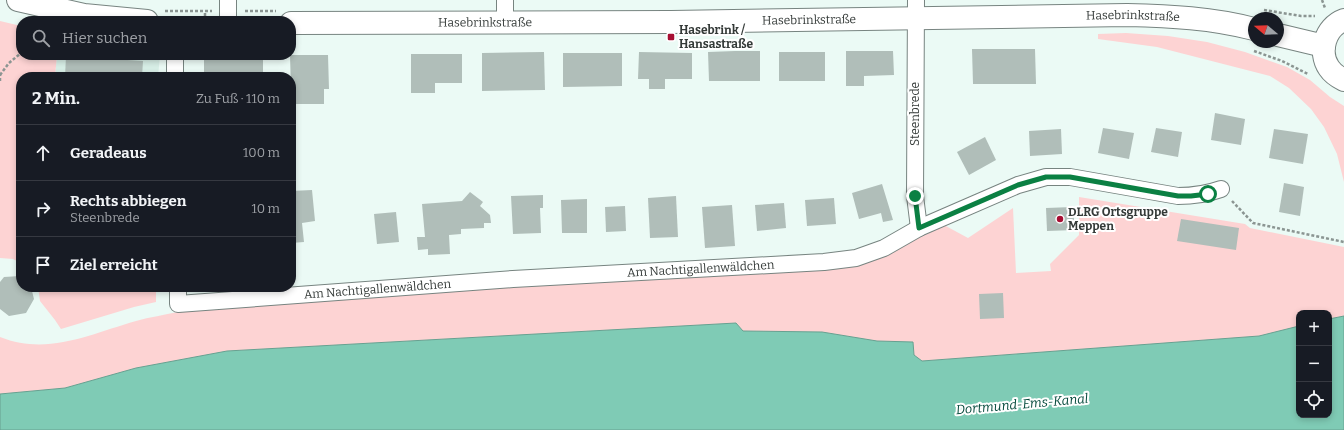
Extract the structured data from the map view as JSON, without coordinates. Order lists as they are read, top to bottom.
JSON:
{
  "streets": {
    "street": ["Hasebrinkstraße", "Steenbrede", "Am Nachtigallenwäldchen"]
  },
  "crossings": [
    ["Hasebrinkstraße", "Steenbrede"],
    ["Steenbrede", "Am Nachtigallenwäldchen"]
  ],
  "water": ["Dortmund-Ems-Kanal"],
  "places": {
    "transit": ["Hasebrink / Hansastraße"],
    "other": ["DLRG Ortsgruppe Meppen"]
  },
  "north": "left",
  "page": {
    "search": "Hier suchen",
    "heading": ["2 Min.", "Zu Fuß · 110 m"],
    "list": [
      ["Geradeaus", "100 m"],
      ["Rechts abbiegen", "Steenbrede", "10 m"],
      "Ziel erreicht"
    ],
    "map_buttons": ["+", "−"]
  }
}
